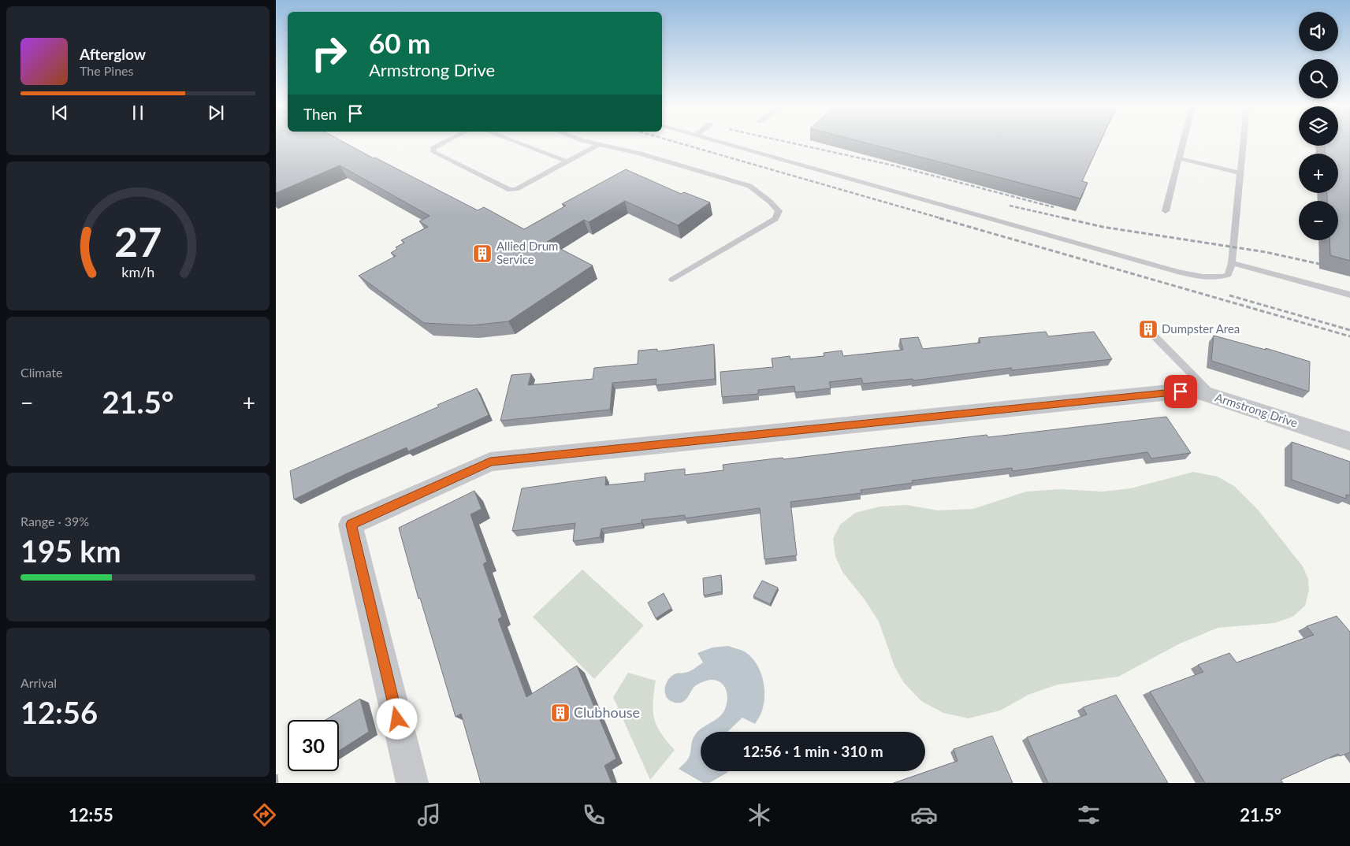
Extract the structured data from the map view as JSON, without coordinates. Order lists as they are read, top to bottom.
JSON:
{
  "streets": {
    "street": ["Armstrong Drive"]
  },
  "places": {
    "building": ["Allied Drum Service", "Dumpster Area", "Clubhouse"]
  },
  "page": {
    "map_buttons": ["+", "−"],
    "turn": ["60 m", "Armstrong Drive"],
    "song": ["Afterglow", "The Pines"],
    "then": "Then",
    "tile": [
      "Climate",
      ["Range · 39%", "195 km"],
      ["Arrival", "12:56"]
    ],
    "heat": ["−", "21.5°", "+"],
    "limit": "30",
    "trip": "12:56 · 1 min · 310 m",
    "tabs": ["12:55", "21.5°"],
    "gauge": ["27", "km/h"]
  }
}
